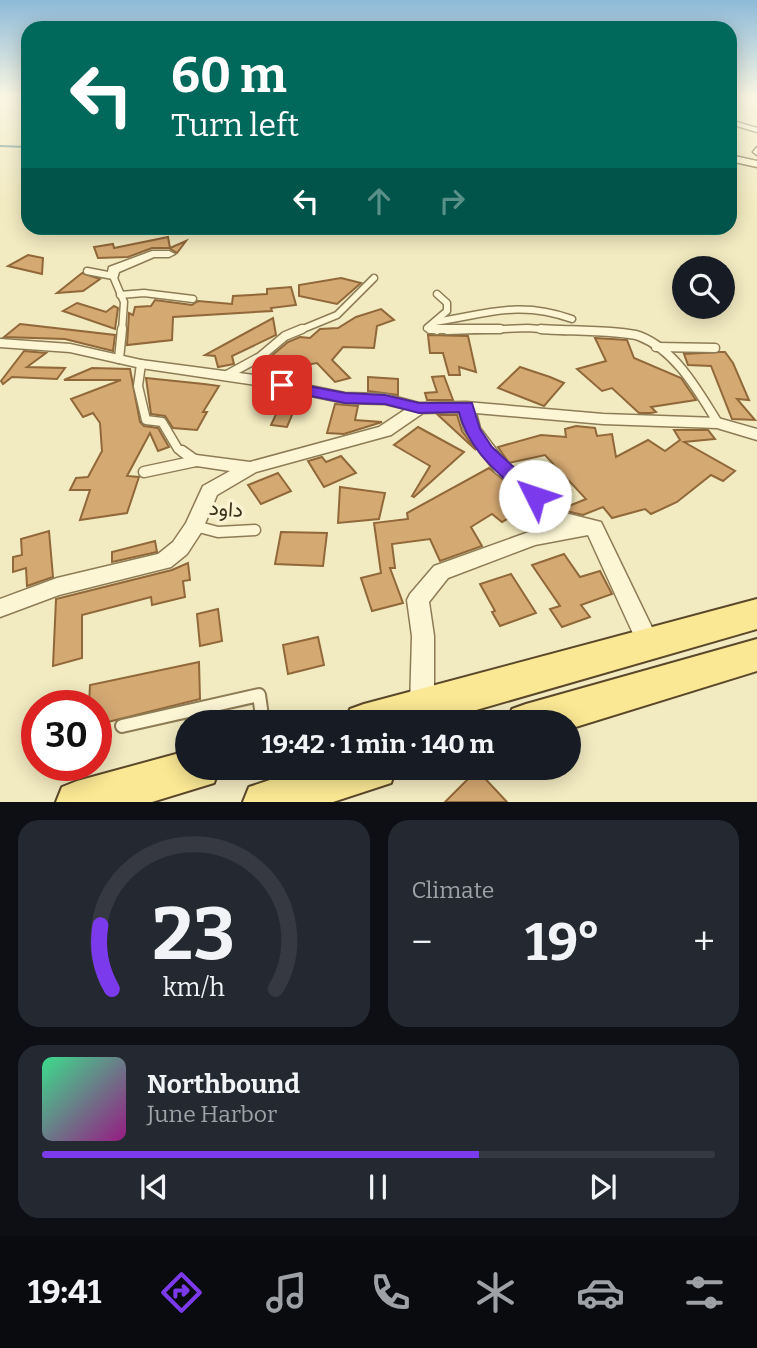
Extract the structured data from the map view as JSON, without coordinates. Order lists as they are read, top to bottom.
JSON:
{
  "streets": {
    "lane": ["داود"]
  },
  "page": {
    "turn": ["60 m", "Turn left"],
    "limit": "30",
    "trip": "19:42 · 1 min · 140 m",
    "tile": "Climate",
    "heat": ["−", "19°", "+"],
    "song": ["Northbound", "June Harbor"],
    "tabs": "19:41",
    "gauge": ["23", "km/h"]
  }
}
